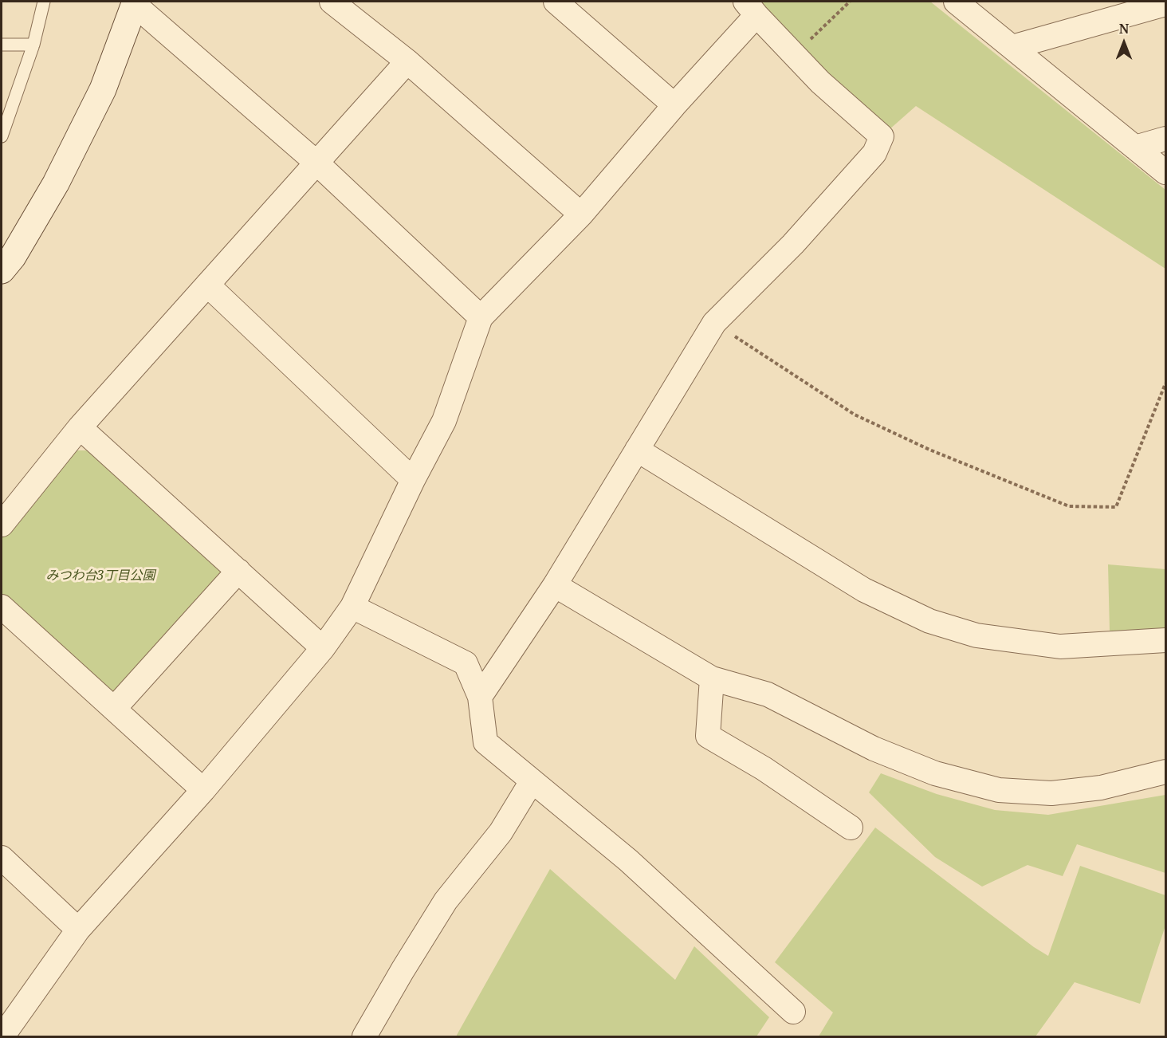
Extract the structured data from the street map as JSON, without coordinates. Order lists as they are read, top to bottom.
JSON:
{
  "parks": ["みつわ台3丁目公園"],
  "north": "top"
}
